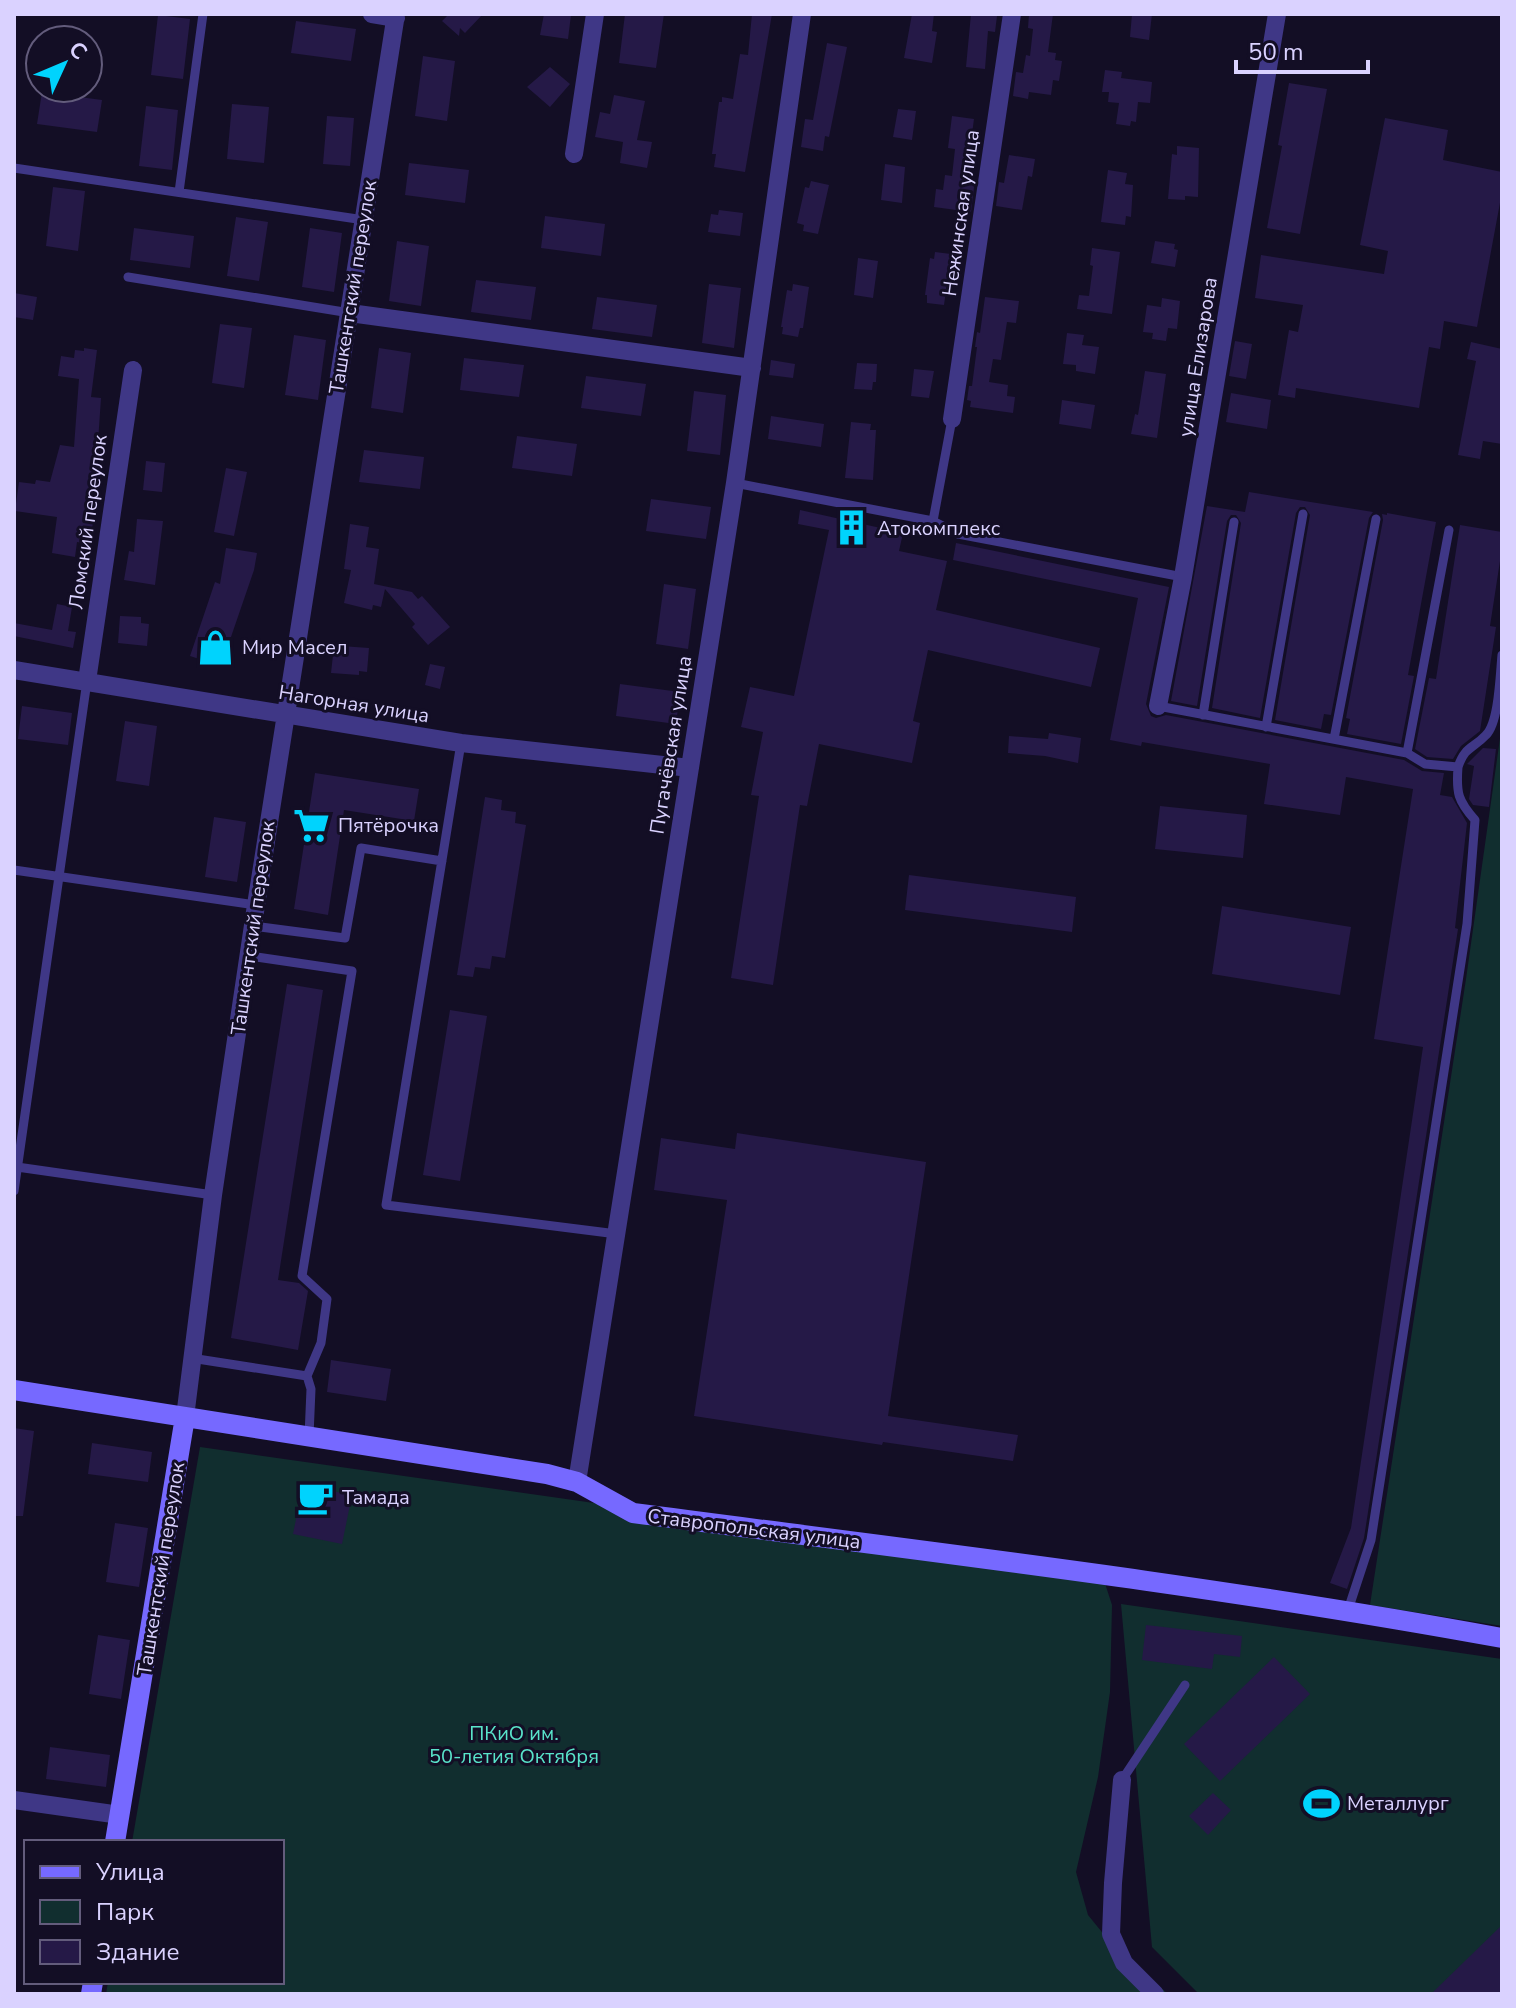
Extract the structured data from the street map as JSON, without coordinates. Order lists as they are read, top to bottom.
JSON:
{
  "streets": {
    "street": [
      "Нежинская улица",
      "Ташкентский переулок",
      "улица Елизарова",
      "Ломский переулок",
      "Нагорная улица",
      "Пугачёвская улица",
      "Ставропольская улица"
    ]
  },
  "crossings": [
    ["Ташкентский переулок", "Нагорная улица"],
    ["Ташкентский переулок", "Ставропольская улица"],
    ["Ломский переулок", "Нагорная улица"],
    ["Нагорная улица", "Пугачёвская улица"],
    ["Пугачёвская улица", "Ставропольская улица"]
  ],
  "parks": ["ПКиО им. 50-летия Октября"],
  "places": {
    "building": ["Атокомплекс"],
    "shop": ["Мир Масел"],
    "supermarket": ["Пятёрочка"],
    "cafe": ["Тамада"],
    "sports": ["Металлург"]
  },
  "legend": ["Улица", "Парк", "Здание"],
  "scale_bar": "50 m",
  "north": "top right"
}
